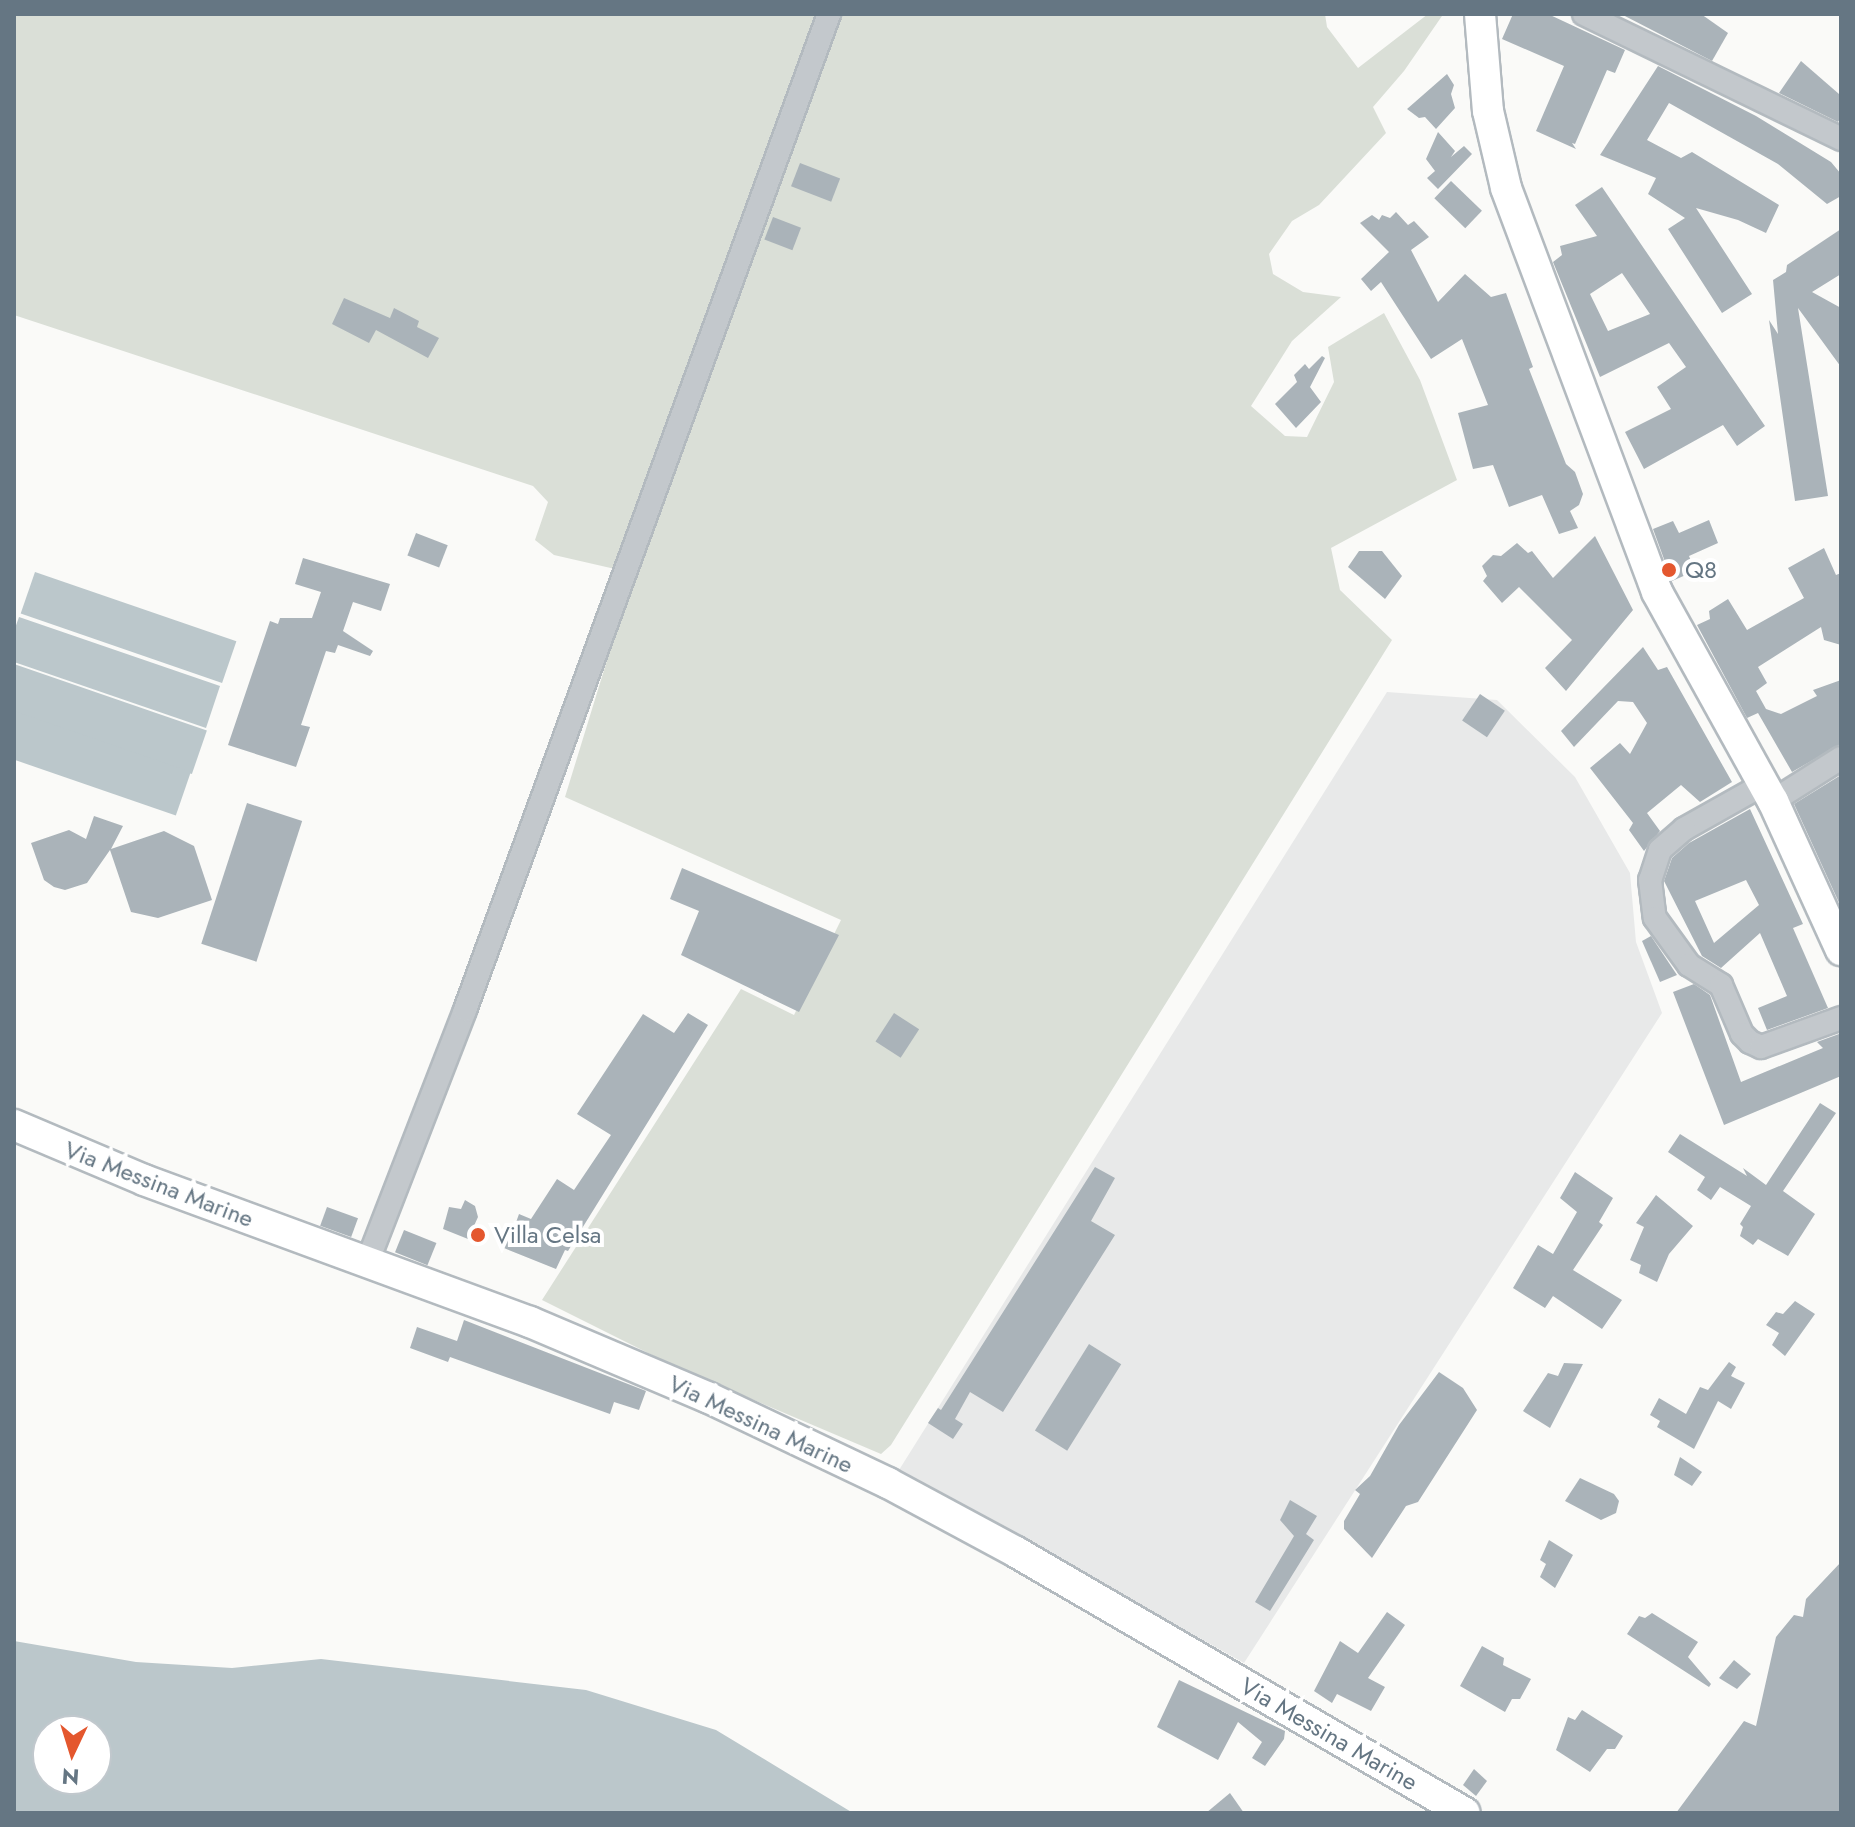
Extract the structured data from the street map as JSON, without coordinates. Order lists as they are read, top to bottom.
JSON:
{
  "streets": {
    "main road": ["Via Messina Marine"]
  },
  "places": ["Q8", "Villa Celsa"],
  "north": "bottom"
}
